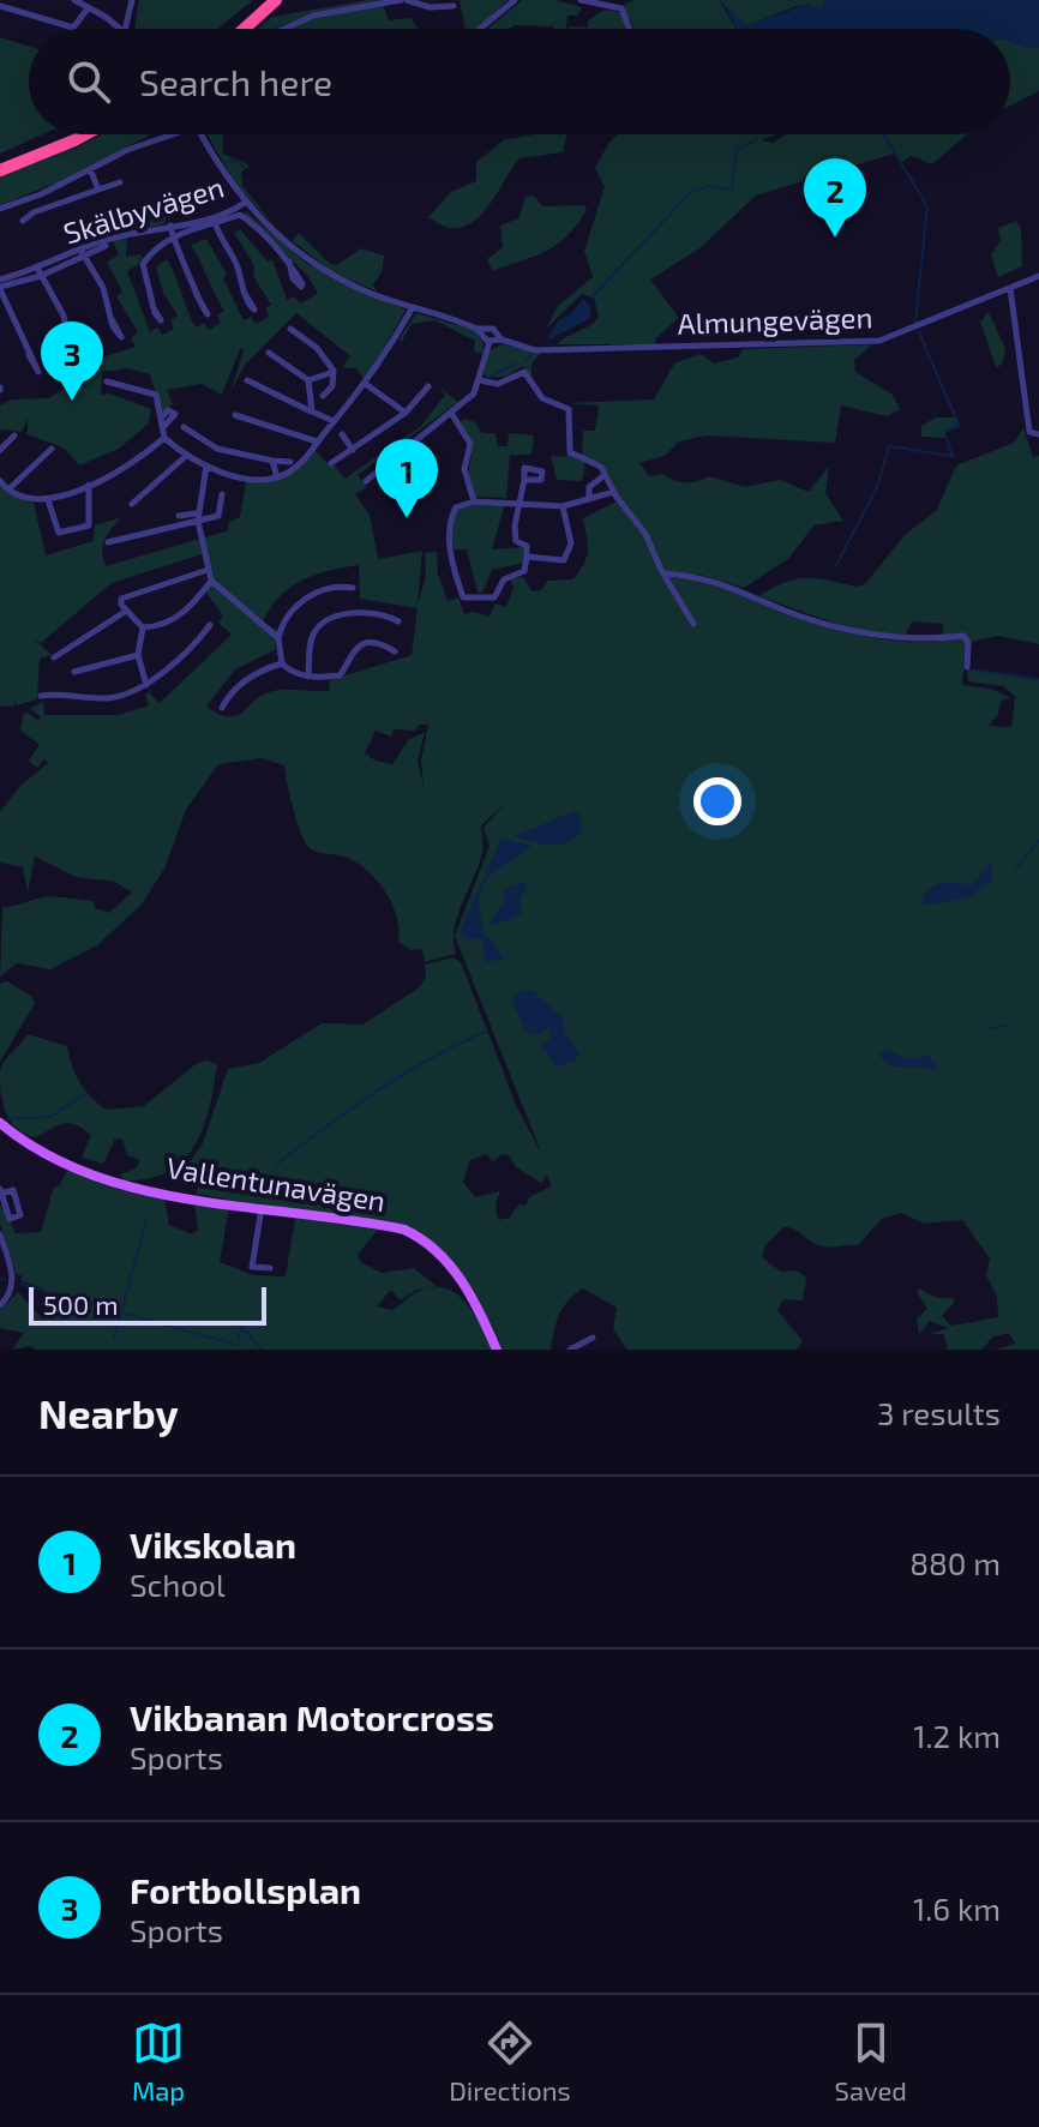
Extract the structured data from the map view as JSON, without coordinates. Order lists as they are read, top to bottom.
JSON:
{
  "streets": {
    "main road": ["Vallentunavägen"],
    "street": ["Skälbyvägen", "Almungevägen"]
  },
  "crossings": [
    ["Skälbyvägen", "Almungevägen"]
  ],
  "scale_bar": "500 m",
  "page": {
    "search": "Search here",
    "pins": ["2", "3", "1"],
    "scale": "500 m",
    "heading": ["Nearby", "3 results"],
    "list": [
      {
        "mark": "1",
        "name": "Vikskolan",
        "note": "School",
        "value": "880 m"
      },
      {
        "mark": "2",
        "name": "Vikbanan Motorcross",
        "note": "Sports",
        "value": "1.2 km"
      },
      {
        "mark": "3",
        "name": "Fortbollsplan",
        "note": "Sports",
        "value": "1.6 km"
      }
    ],
    "nav": ["Map", "Directions", "Saved"]
  }
}
